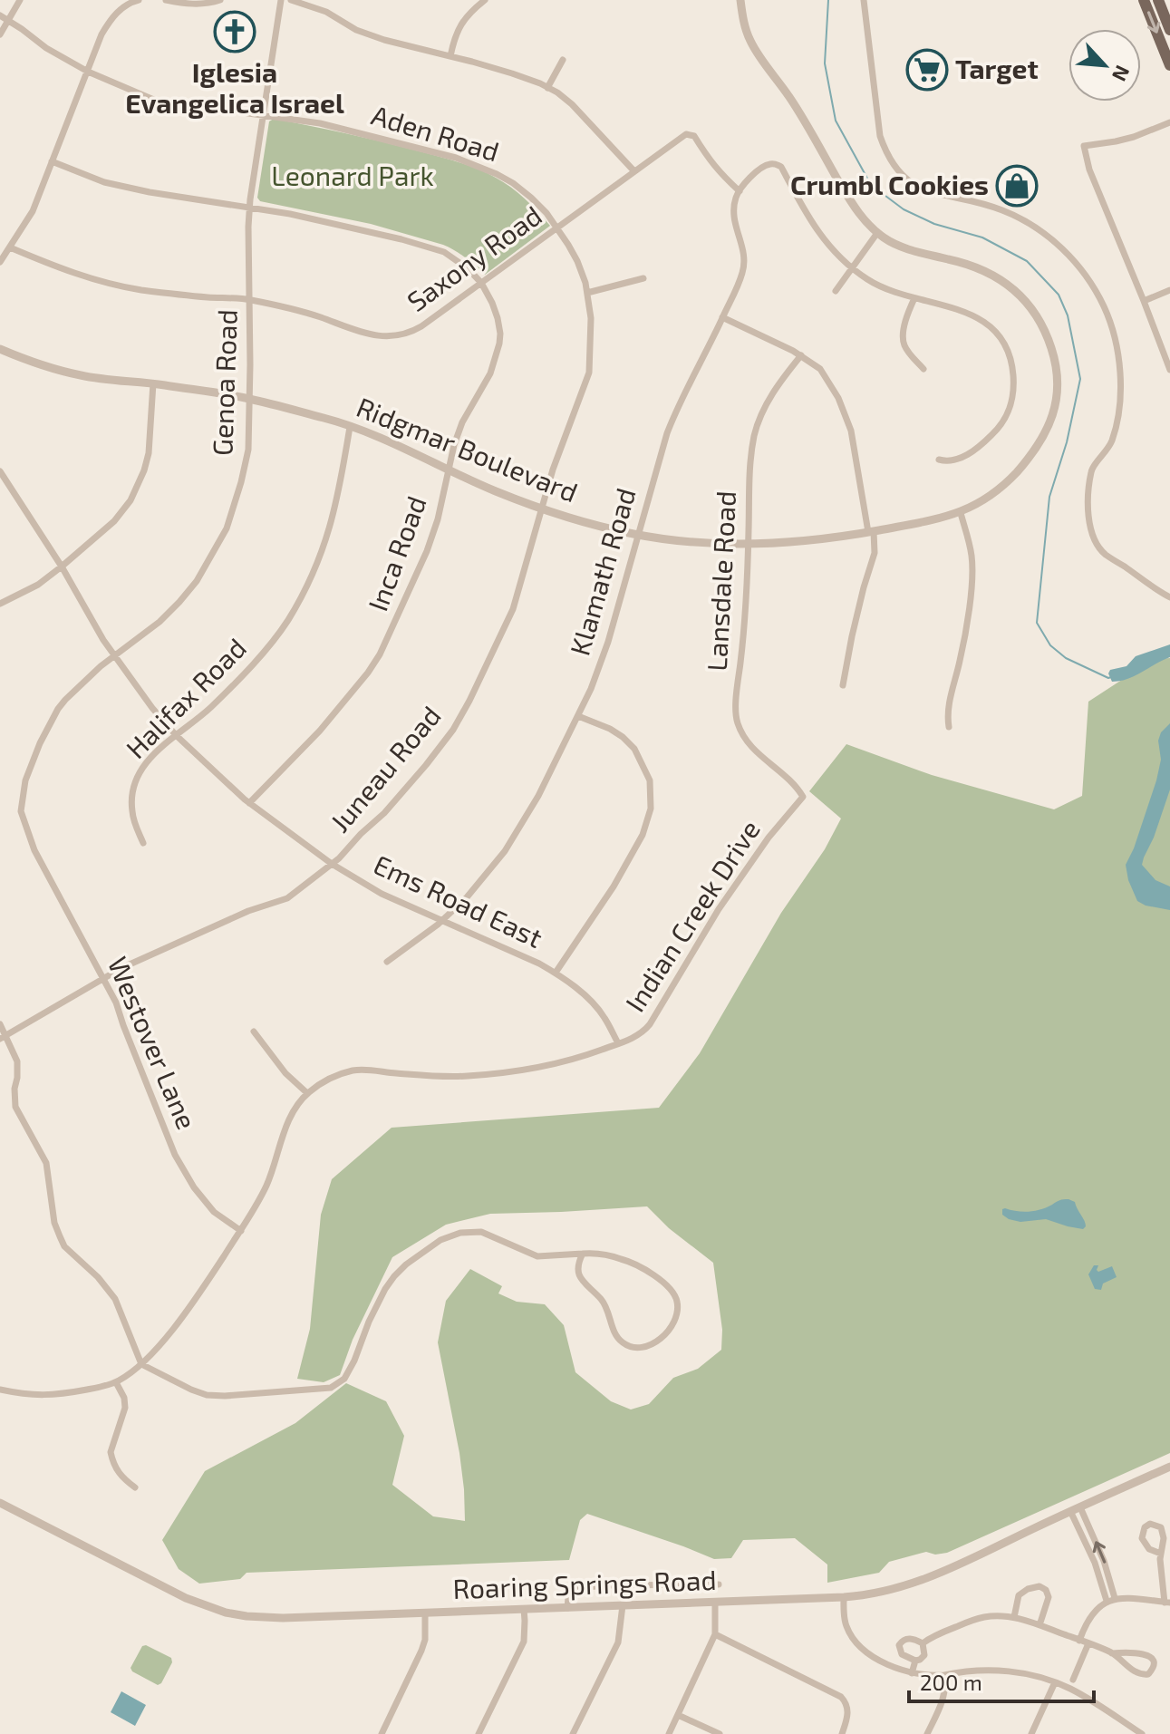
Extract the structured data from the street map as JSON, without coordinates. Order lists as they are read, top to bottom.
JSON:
{
  "streets": {
    "street": [
      "Aden Road",
      "Saxony Road",
      "Genoa Road",
      "Ridgmar Boulevard",
      "Inca Road",
      "Klamath Road",
      "Lansdale Road",
      "Halifax Road",
      "Juneau Road",
      "Ems Road East",
      "Indian Creek Drive",
      "Westover Lane",
      "Roaring Springs Road"
    ]
  },
  "crossings": [
    ["Aden Road", "Saxony Road"],
    ["Aden Road", "Genoa Road"],
    ["Aden Road", "Juneau Road"],
    ["Saxony Road", "Genoa Road"],
    ["Saxony Road", "Inca Road"],
    ["Saxony Road", "Klamath Road"],
    ["Saxony Road", "Juneau Road"],
    ["Genoa Road", "Ridgmar Boulevard"],
    ["Genoa Road", "Ems Road East"],
    ["Genoa Road", "Westover Lane"],
    ["Ridgmar Boulevard", "Inca Road"],
    ["Ridgmar Boulevard", "Klamath Road"],
    ["Ridgmar Boulevard", "Lansdale Road"],
    ["Ridgmar Boulevard", "Halifax Road"],
    ["Ridgmar Boulevard", "Juneau Road"],
    ["Inca Road", "Ems Road East"],
    ["Klamath Road", "Ems Road East"],
    ["Lansdale Road", "Indian Creek Drive"],
    ["Halifax Road", "Ems Road East"],
    ["Juneau Road", "Ems Road East"],
    ["Juneau Road", "Westover Lane"],
    ["Ems Road East", "Indian Creek Drive"],
    ["Indian Creek Drive", "Westover Lane"]
  ],
  "parks": ["Leonard Park"],
  "places": {
    "church": ["Iglesia Evangelica Israel"],
    "supermarket": ["Target"],
    "shop": ["Crumbl Cookies"]
  },
  "scale_bar": "200 m",
  "north": "bottom right"
}
